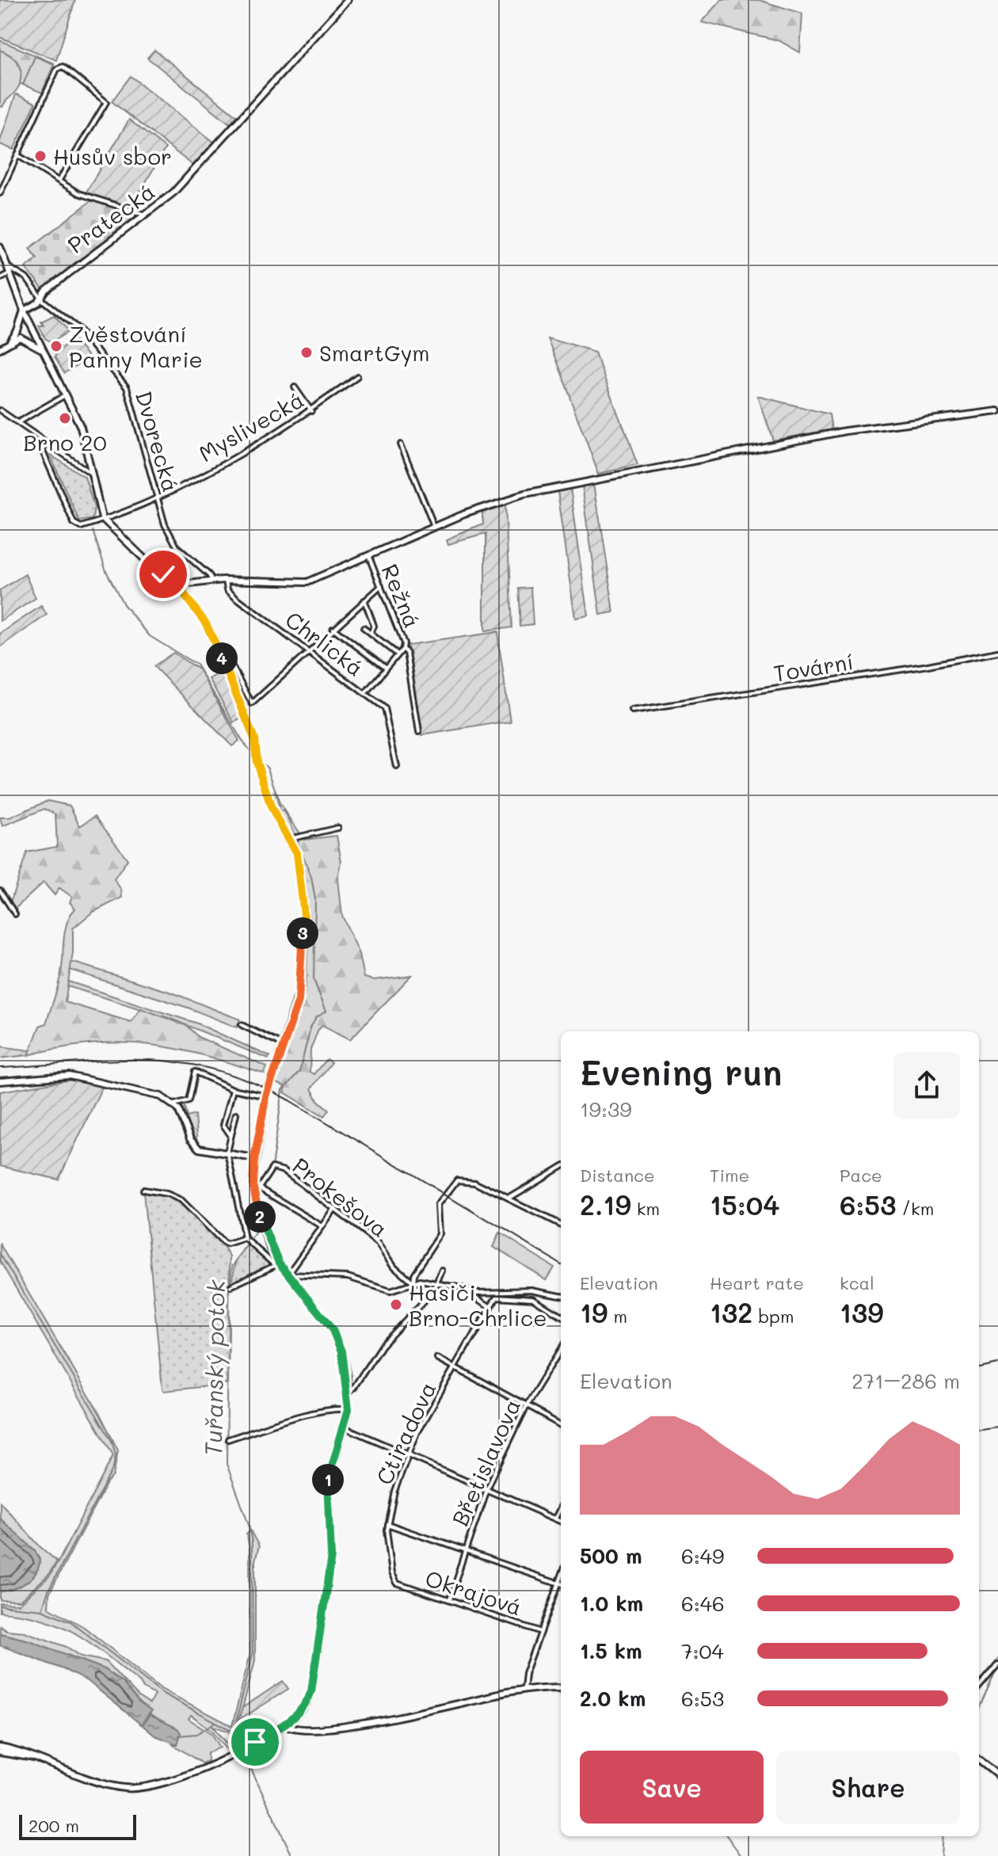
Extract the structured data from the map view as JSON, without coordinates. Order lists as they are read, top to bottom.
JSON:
{
  "streets": {
    "street": [
      "Pratecká",
      "Myslivecká",
      "Dvorecká",
      "Režná",
      "Chrlická",
      "Tovární",
      "Prokešova",
      "Ctiradova",
      "Břetislavova",
      "Okrajová"
    ]
  },
  "crossings": [
    ["Pratecká", "Dvorecká"],
    ["Myslivecká", "Dvorecká"],
    ["Režná", "Chrlická"],
    ["Ctiradova", "Okrajová"],
    ["Břetislavova", "Okrajová"]
  ],
  "water": ["Tuřanský potok"],
  "places": [
    "Husův sbor",
    "Zvěstování Panny Marie",
    "SmartGym",
    "Brno 20",
    "Hasiči Brno-Chrlice"
  ],
  "scale_bar": "200 m",
  "page": {
    "pins": [
      "4",
      "3",
      "2",
      "1"
    ],
    "heading": ["Evening run", "19:39"],
    "stats": [
      ["Distance", "2.19 km"],
      ["Time", "15:04"],
      ["Pace", "6:53 /km"],
      ["Elevation", "19 m"],
      ["Heart rate", "132 bpm"],
      ["kcal", "139"]
    ],
    "chart": ["Elevation", "271–286 m"],
    "list": [
      {
        "name": "500 m",
        "note": "6:49"
      },
      {
        "name": "1.0 km",
        "note": "6:46"
      },
      {
        "name": "1.5 km",
        "note": "7:04"
      },
      {
        "name": "2.0 km",
        "note": "6:53"
      }
    ],
    "buttons": ["Save", "Share"],
    "scale": "200 m"
  }
}
